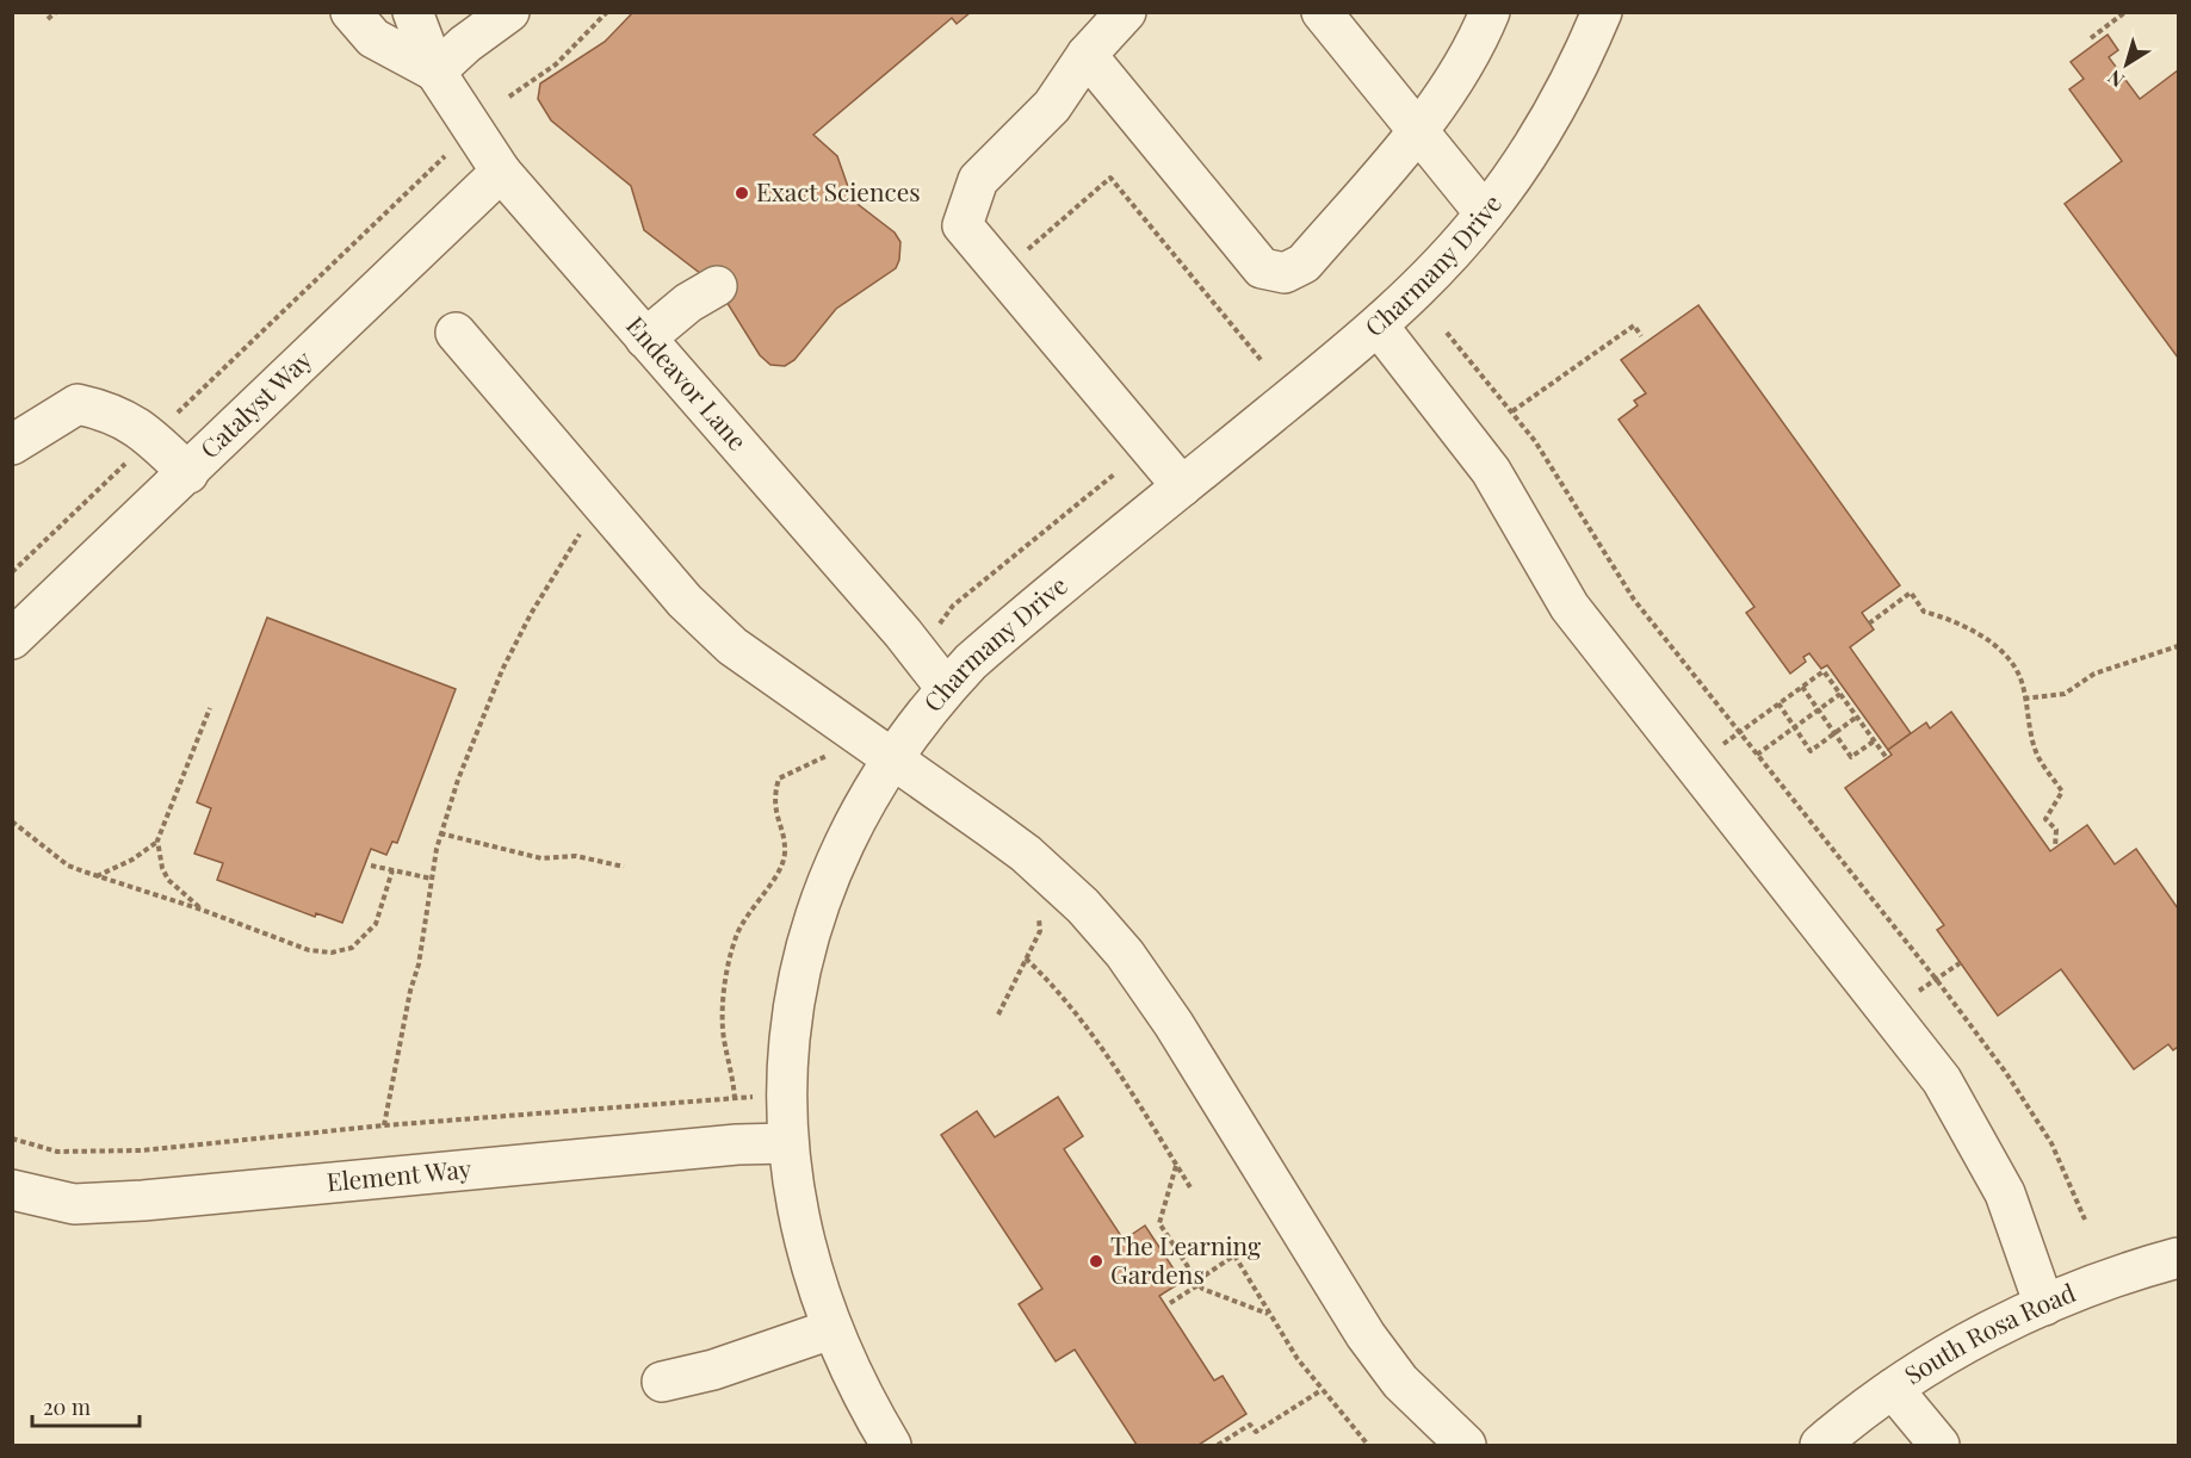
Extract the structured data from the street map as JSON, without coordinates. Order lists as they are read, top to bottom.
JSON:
{
  "streets": {
    "street": [
      "Charmany Drive",
      "Endeavor Lane",
      "Catalyst Way",
      "Element Way",
      "South Rosa Road"
    ]
  },
  "crossings": [
    ["Charmany Drive", "Endeavor Lane"],
    ["Charmany Drive", "Element Way"],
    ["Endeavor Lane", "Catalyst Way"]
  ],
  "places": ["Exact Sciences", "The Learning Gardens"],
  "scale_bar": "20 m",
  "north": "bottom left"
}
